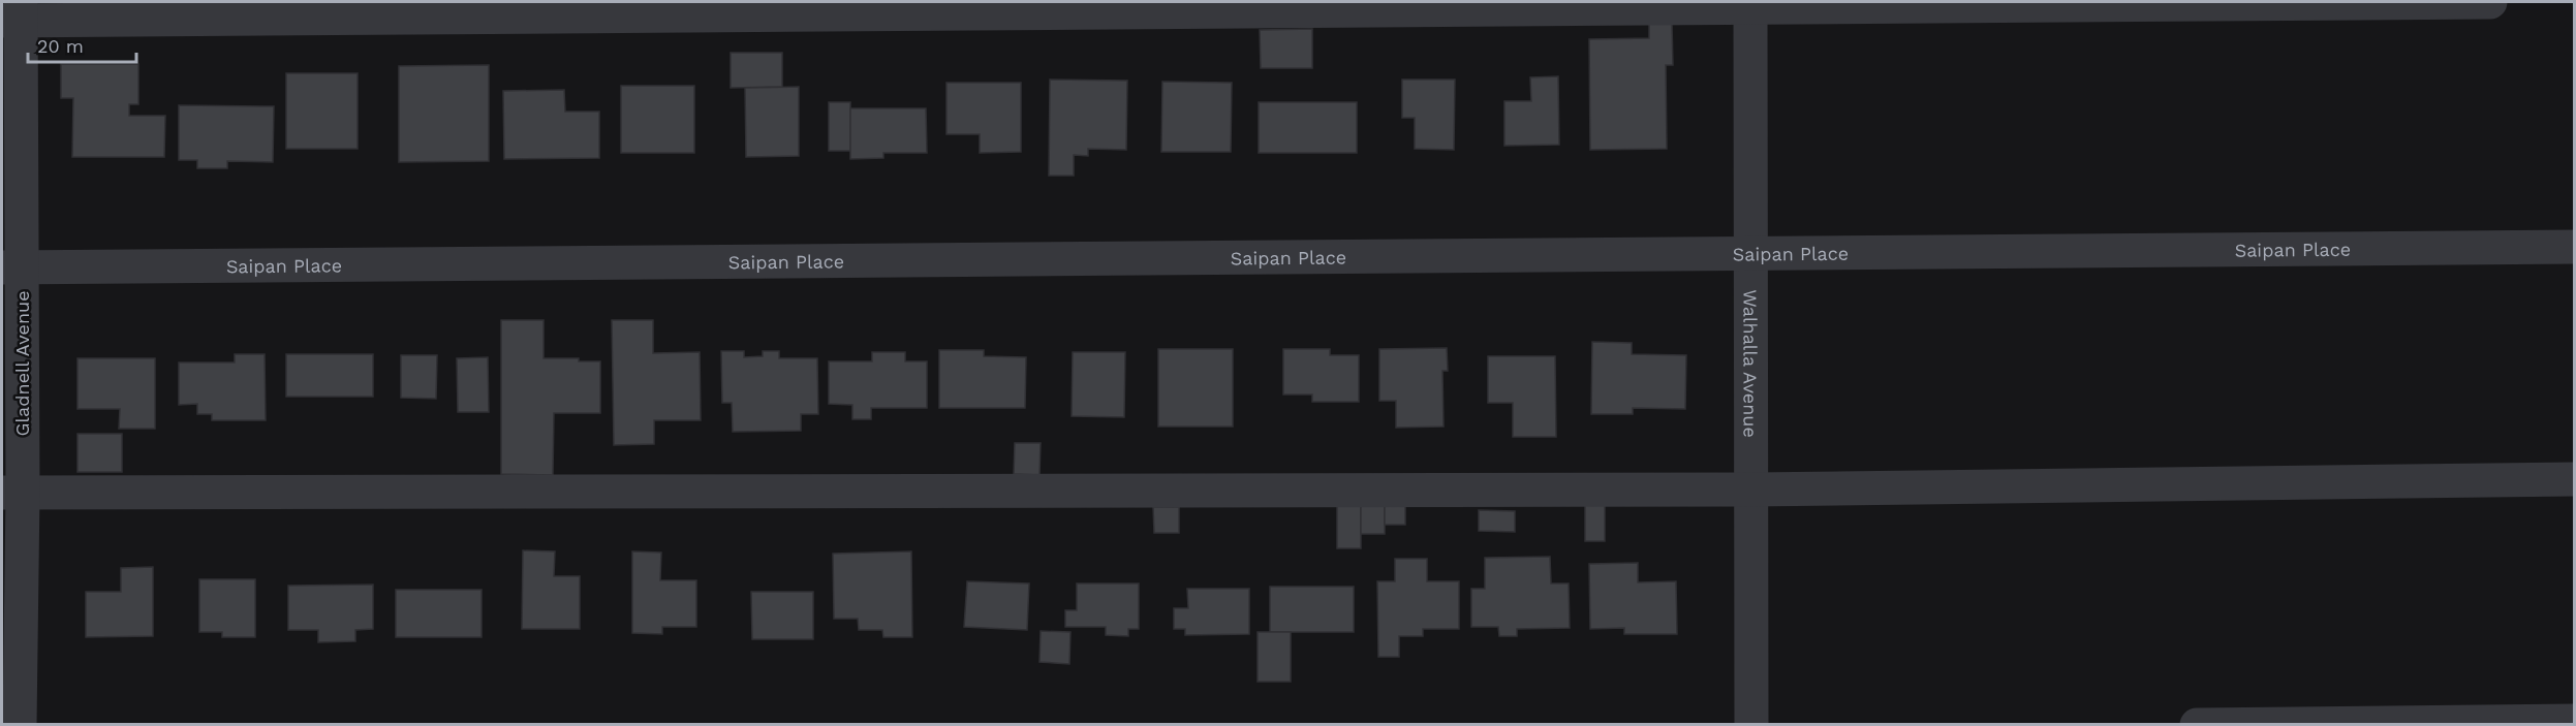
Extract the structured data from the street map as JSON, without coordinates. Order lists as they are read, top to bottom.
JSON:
{
  "streets": {
    "street": ["Saipan Place", "Gladnell Avenue", "Walhalla Avenue"]
  },
  "crossings": [
    ["Saipan Place", "Gladnell Avenue"],
    ["Saipan Place", "Walhalla Avenue"]
  ],
  "scale_bar": "20 m"
}
